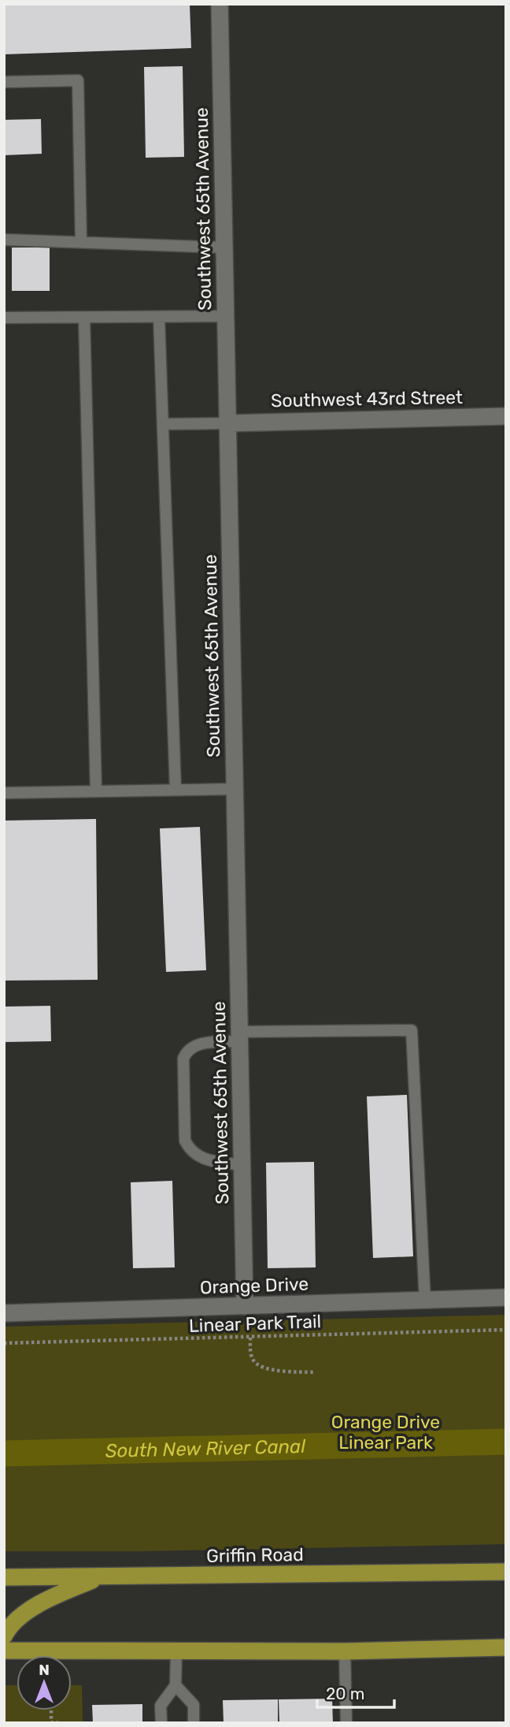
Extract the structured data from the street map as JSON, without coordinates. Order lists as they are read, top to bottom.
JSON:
{
  "streets": {
    "main road": ["Griffin Road"],
    "street": ["Southwest 65th Avenue", "Southwest 43rd Street", "Orange Drive"],
    "path": ["Linear Park Trail"]
  },
  "crossings": [
    ["Southwest 65th Avenue", "Southwest 43rd Street"],
    ["Southwest 65th Avenue", "Orange Drive"]
  ],
  "water": ["South New River Canal"],
  "parks": ["Orange Drive Linear Park"],
  "scale_bar": "20 m",
  "north": "top"
}
